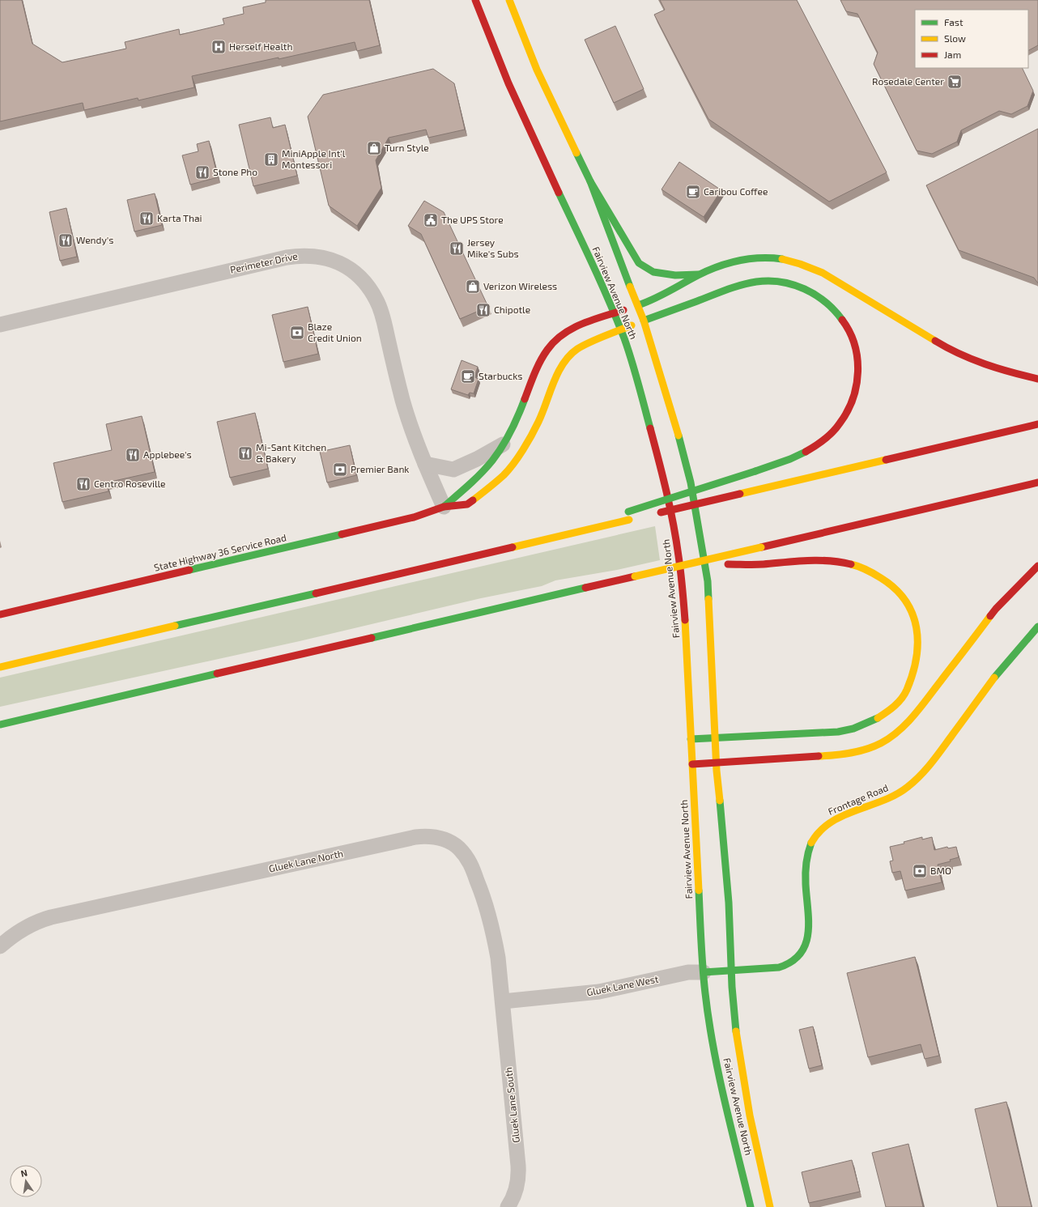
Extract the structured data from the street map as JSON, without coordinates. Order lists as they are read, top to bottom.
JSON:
{
  "streets": {
    "main road": ["Fairview Avenue North", "State Highway 36 Service Road", "Frontage Road"],
    "street": [
      "Perimeter Drive",
      "Gluek Lane North",
      "Gluek Lane West",
      "Gluek Lane South"
    ]
  },
  "crossings": [
    ["Perimeter Drive", "State Highway 36 Service Road"],
    ["Fairview Avenue North", "Frontage Road"],
    ["Fairview Avenue North", "Gluek Lane West"],
    ["Frontage Road", "Gluek Lane West"],
    ["Gluek Lane North", "Gluek Lane West"],
    ["Gluek Lane North", "Gluek Lane South"],
    ["Gluek Lane West", "Gluek Lane South"]
  ],
  "places": {
    "hospital": ["Herself Health"],
    "supermarket": ["Rosedale Center"],
    "shop": ["Turn Style", "Verizon Wireless"],
    "building": ["MiniApple Int'l Montessori"],
    "restaurant": [
      "Stone Pho",
      "Karta Thai",
      "Wendy's",
      "Jersey Mike's Subs",
      "Chipotle",
      "Mi-Sant Kitchen & Bakery",
      "Applebee's",
      "Centro Roseville"
    ],
    "cafe": ["Caribou Coffee", "Starbucks"],
    "public building": ["The UPS Store"],
    "bank": ["Blaze Credit Union", "Premier Bank", "BMO"]
  },
  "legend": ["Fast", "Slow", "Jam"],
  "north": "top"
}
